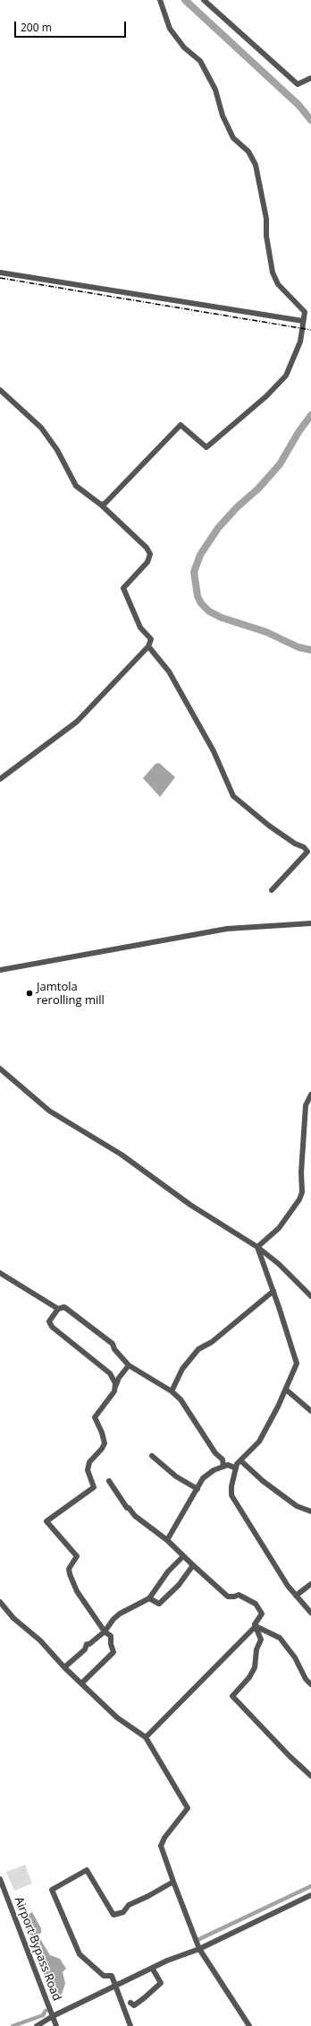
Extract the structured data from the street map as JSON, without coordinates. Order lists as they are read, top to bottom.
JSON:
{
  "streets": {
    "street": ["Airport Bypass Road"]
  },
  "places": ["Jamtola rerolling mill"],
  "scale_bar": "200 m"
}
